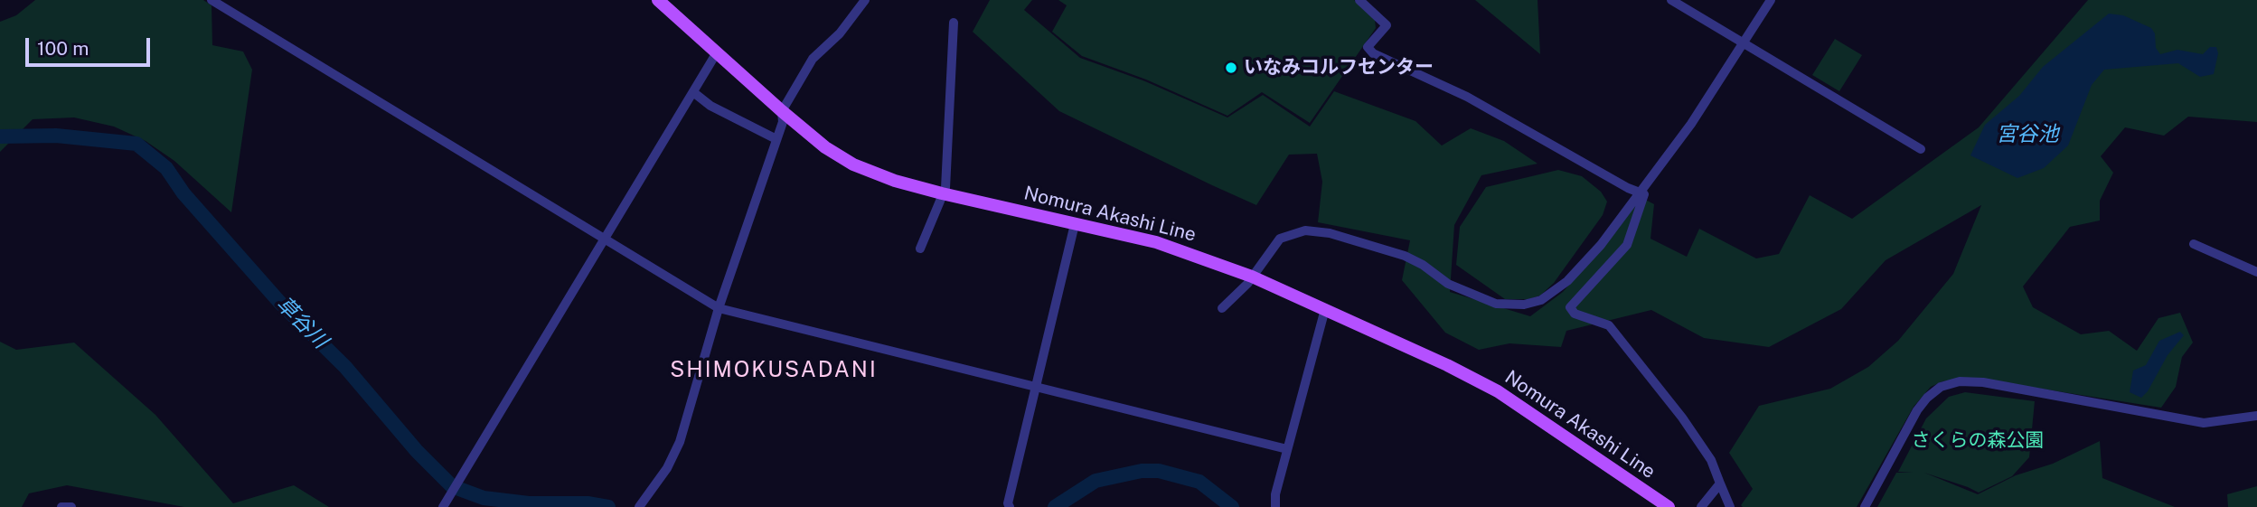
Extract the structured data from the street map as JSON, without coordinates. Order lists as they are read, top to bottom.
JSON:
{
  "streets": {
    "main road": ["Nomura Akashi Line"]
  },
  "districts": ["SHIMOKUSADANI"],
  "water": ["宮谷池", "草谷川"],
  "parks": ["さくらの森公園"],
  "places": ["いなみコルフセンター"],
  "scale_bar": "100 m"
}
